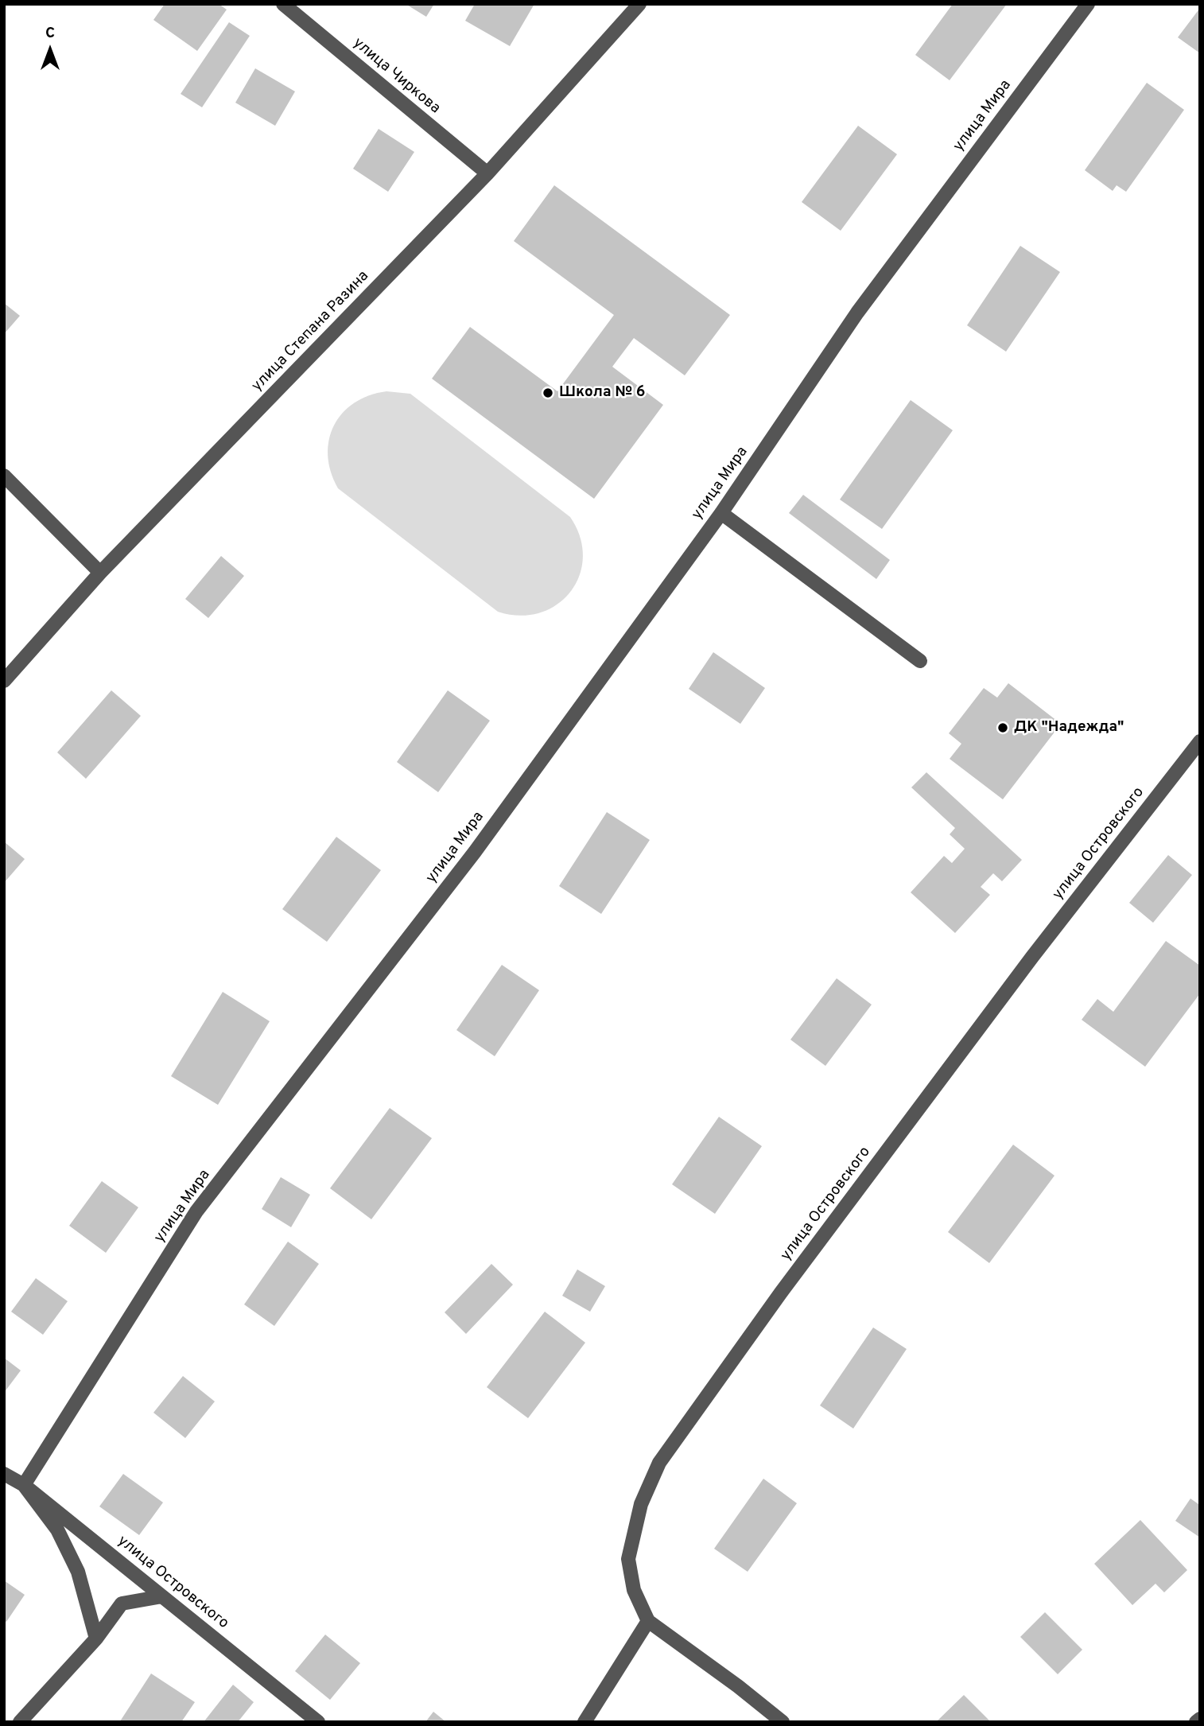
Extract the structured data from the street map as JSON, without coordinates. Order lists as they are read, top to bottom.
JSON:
{
  "streets": {
    "street": [
      "улица Чиркова",
      "улица Мира",
      "улица Степана Разина",
      "улица Островского"
    ]
  },
  "crossings": [
    ["улица Чиркова", "улица Степана Разина"],
    ["улица Мира", "улица Островского"]
  ],
  "places": ["Школа № 6", "ДК \"Надежда\""],
  "north": "top"
}
